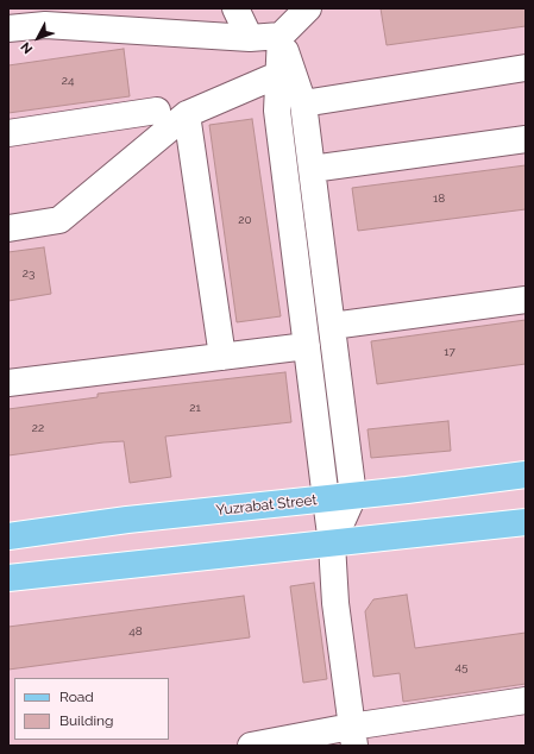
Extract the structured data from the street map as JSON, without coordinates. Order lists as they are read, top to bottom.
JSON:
{
  "streets": {
    "main road": ["Yuzrabat Street"]
  },
  "house_numbers": [
    "24",
    "18",
    "20",
    "23",
    "17",
    "21",
    "22",
    "48",
    "45"
  ],
  "legend": ["Road", "Building"],
  "north": "bottom left"
}
